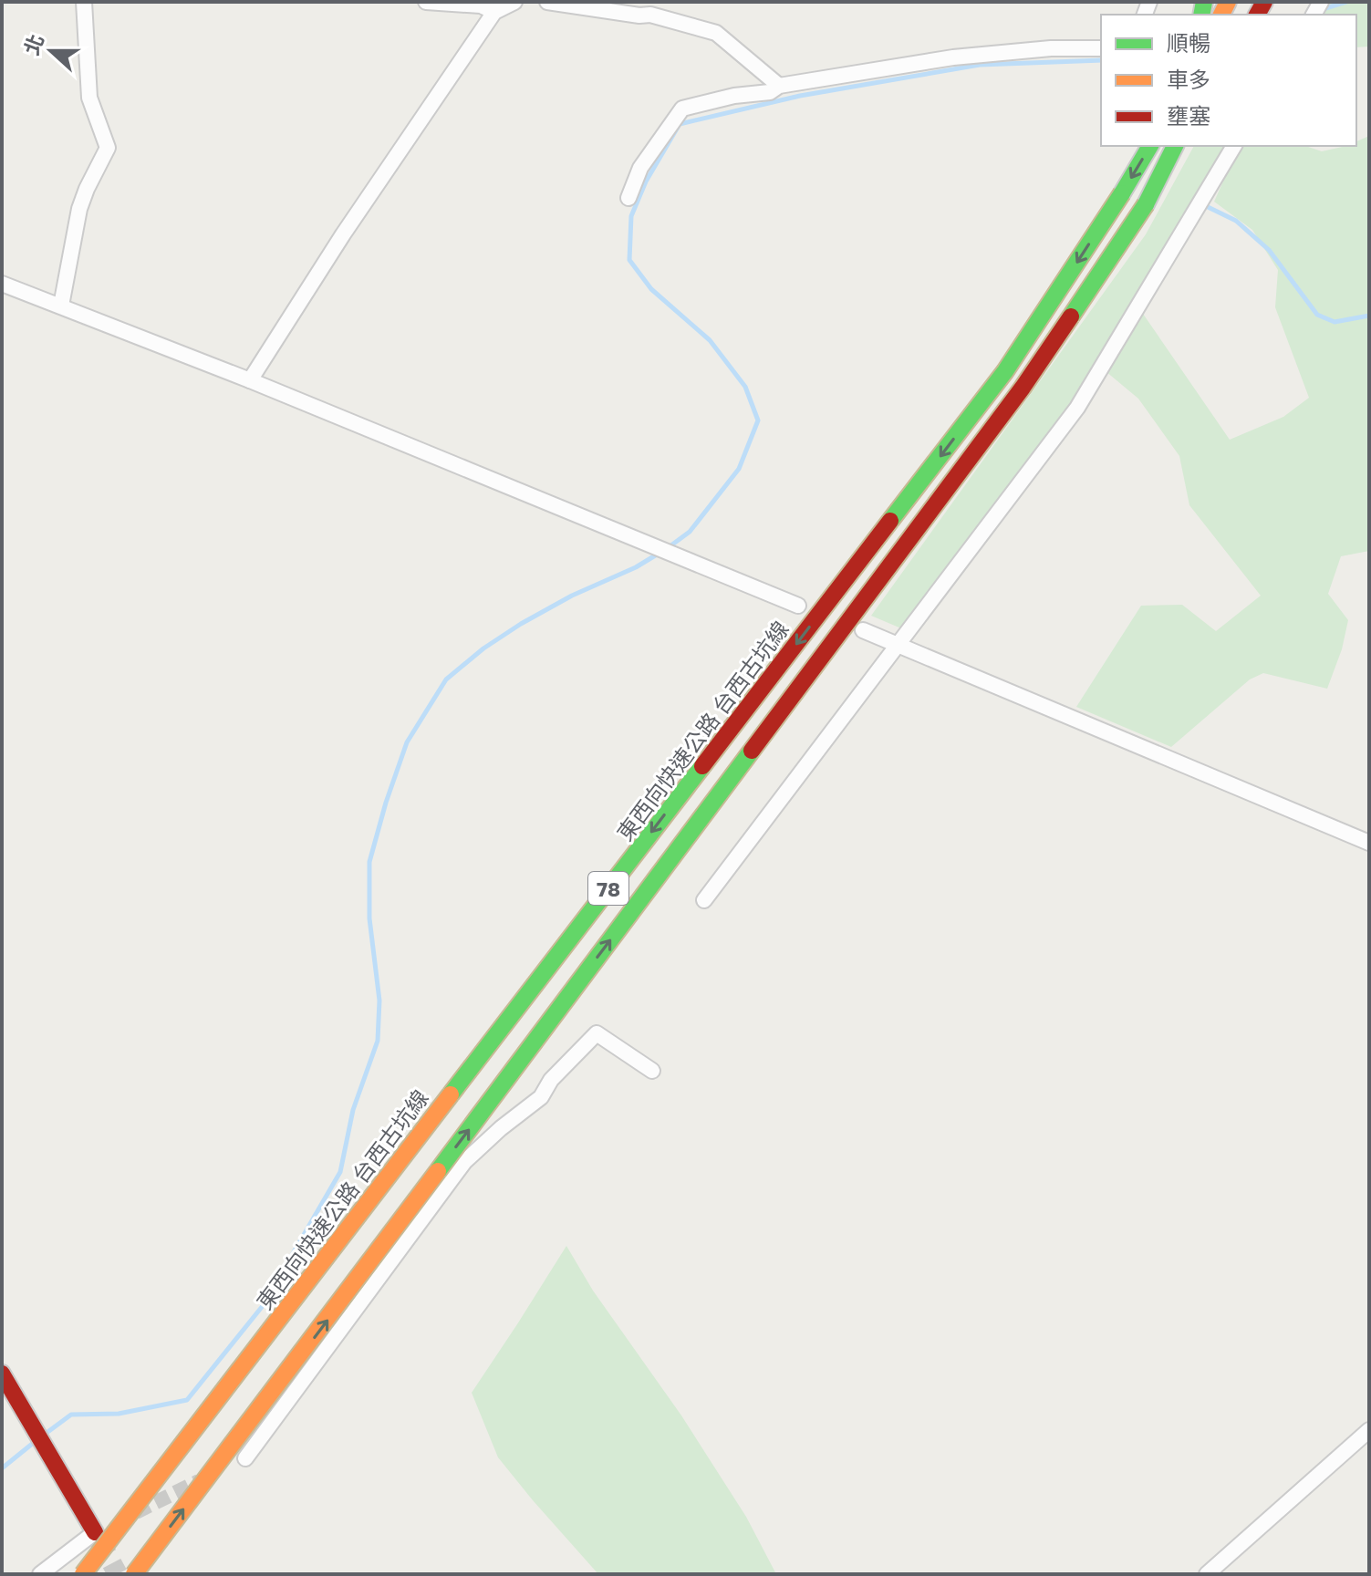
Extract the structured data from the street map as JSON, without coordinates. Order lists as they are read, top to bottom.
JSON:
{
  "streets": {
    "main road": ["東西向快速公路 台西古坑線", "78"]
  },
  "legend": ["順暢", "車多", "壅塞"],
  "north": "left"
}
